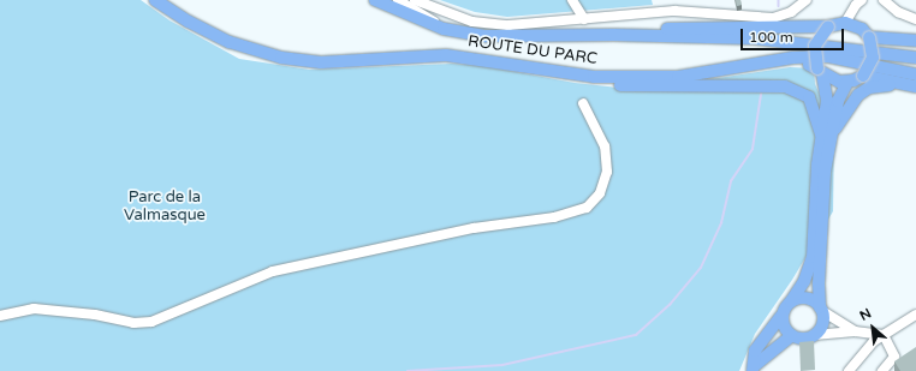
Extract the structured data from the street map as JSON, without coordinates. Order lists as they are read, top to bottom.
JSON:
{
  "streets": {
    "main road": ["ROUTE DU PARC"]
  },
  "parks": ["Parc de la Valmasque"],
  "scale_bar": "100 m",
  "north": "top left"
}
